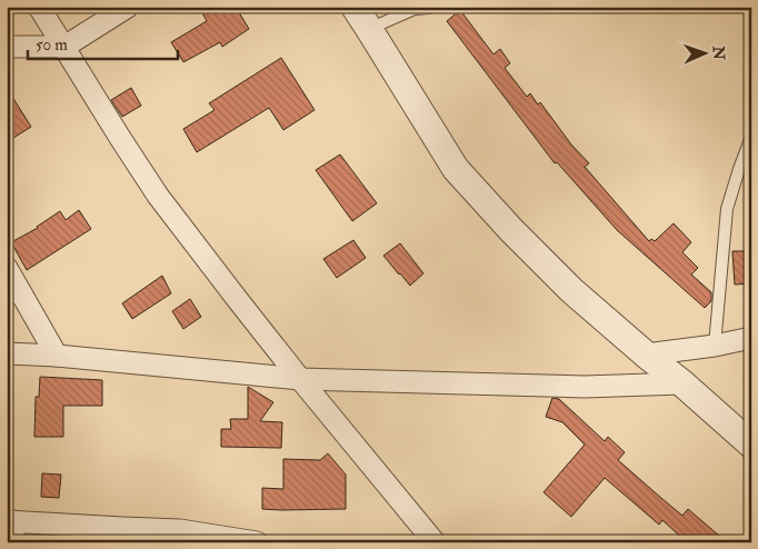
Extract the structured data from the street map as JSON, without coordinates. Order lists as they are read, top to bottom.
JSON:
{
  "scale_bar": "50 m",
  "north": "right"
}
